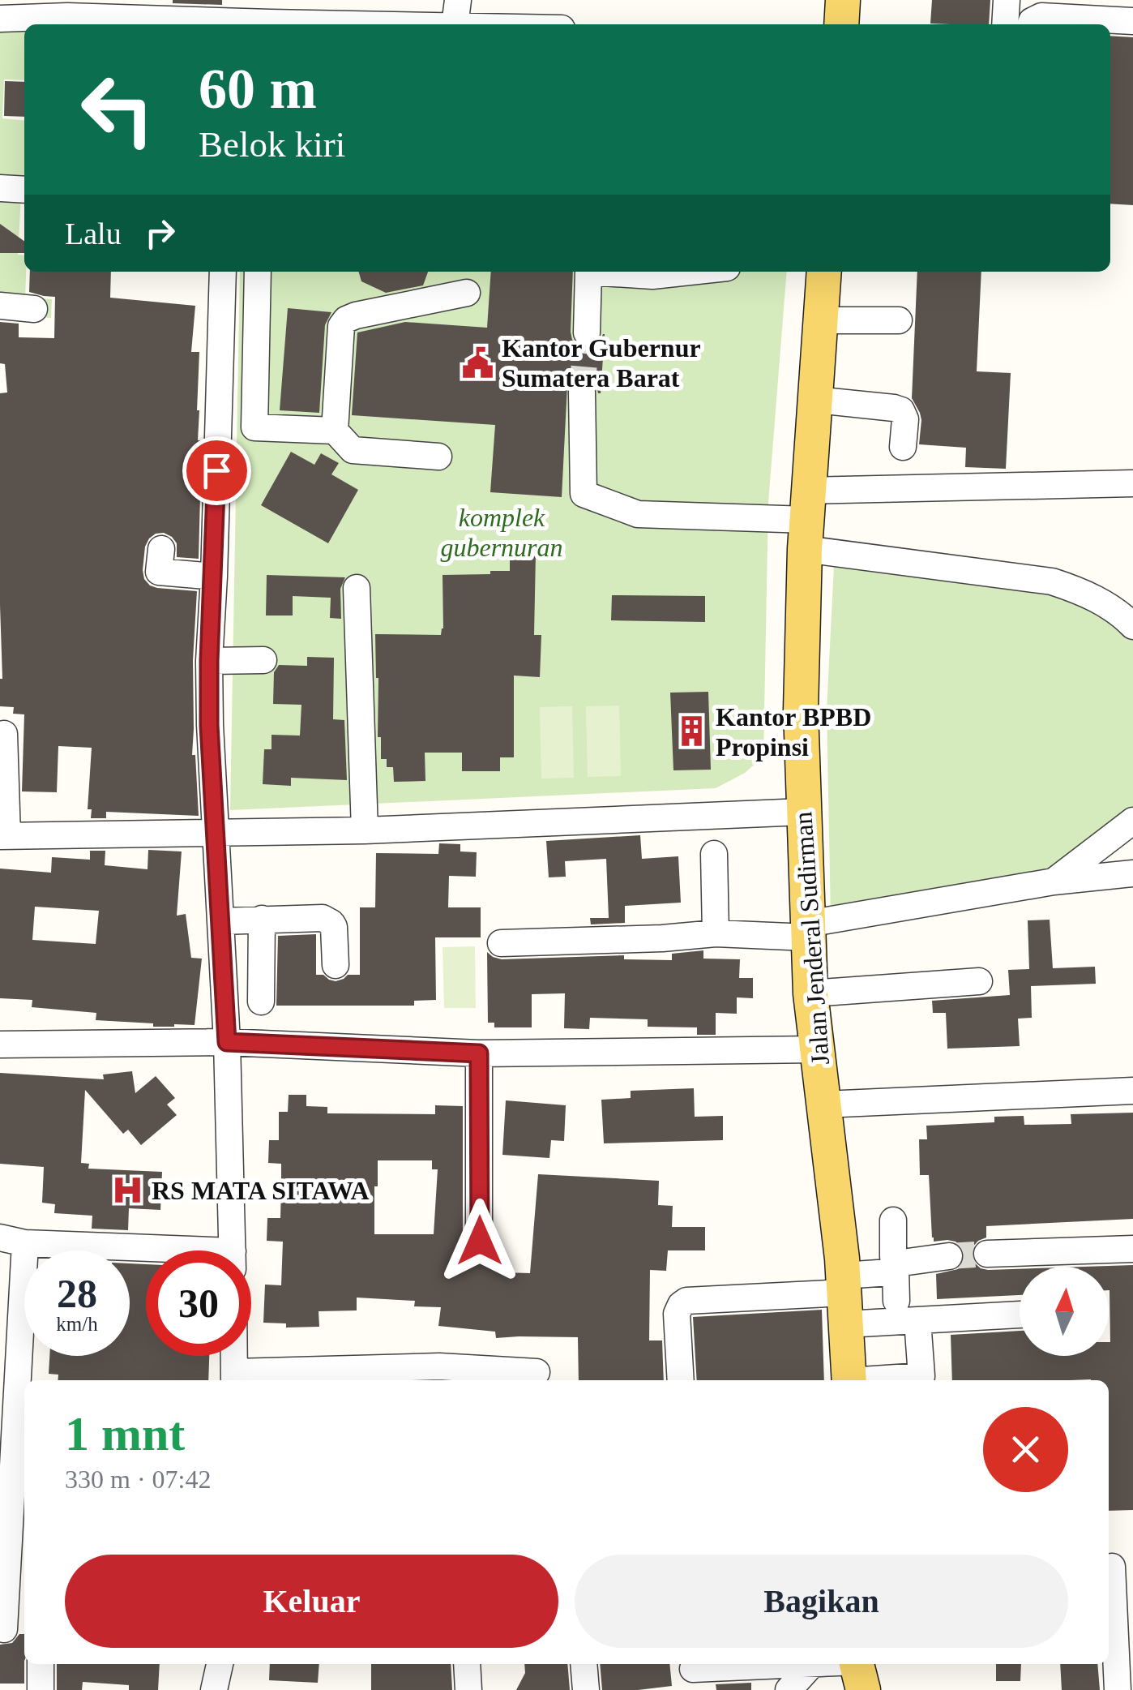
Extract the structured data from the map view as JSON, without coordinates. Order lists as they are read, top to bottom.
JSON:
{
  "streets": {
    "main road": ["Jalan Jenderal Sudirman"]
  },
  "parks": ["komplek gubernuran"],
  "places": {
    "public building": ["Kantor Gubernur Sumatera Barat"],
    "building": ["Kantor BPBD Propinsi"],
    "hospital": ["RS MATA SITAWA"]
  },
  "north": "top",
  "page": {
    "turn": ["60 m", "Belok kiri"],
    "then": "Lalu",
    "speed": "28 km/h",
    "limit": "30",
    "heading": ["1 mnt", "330 m · 07:42"],
    "buttons": ["Keluar", "Bagikan"]
  }
}
